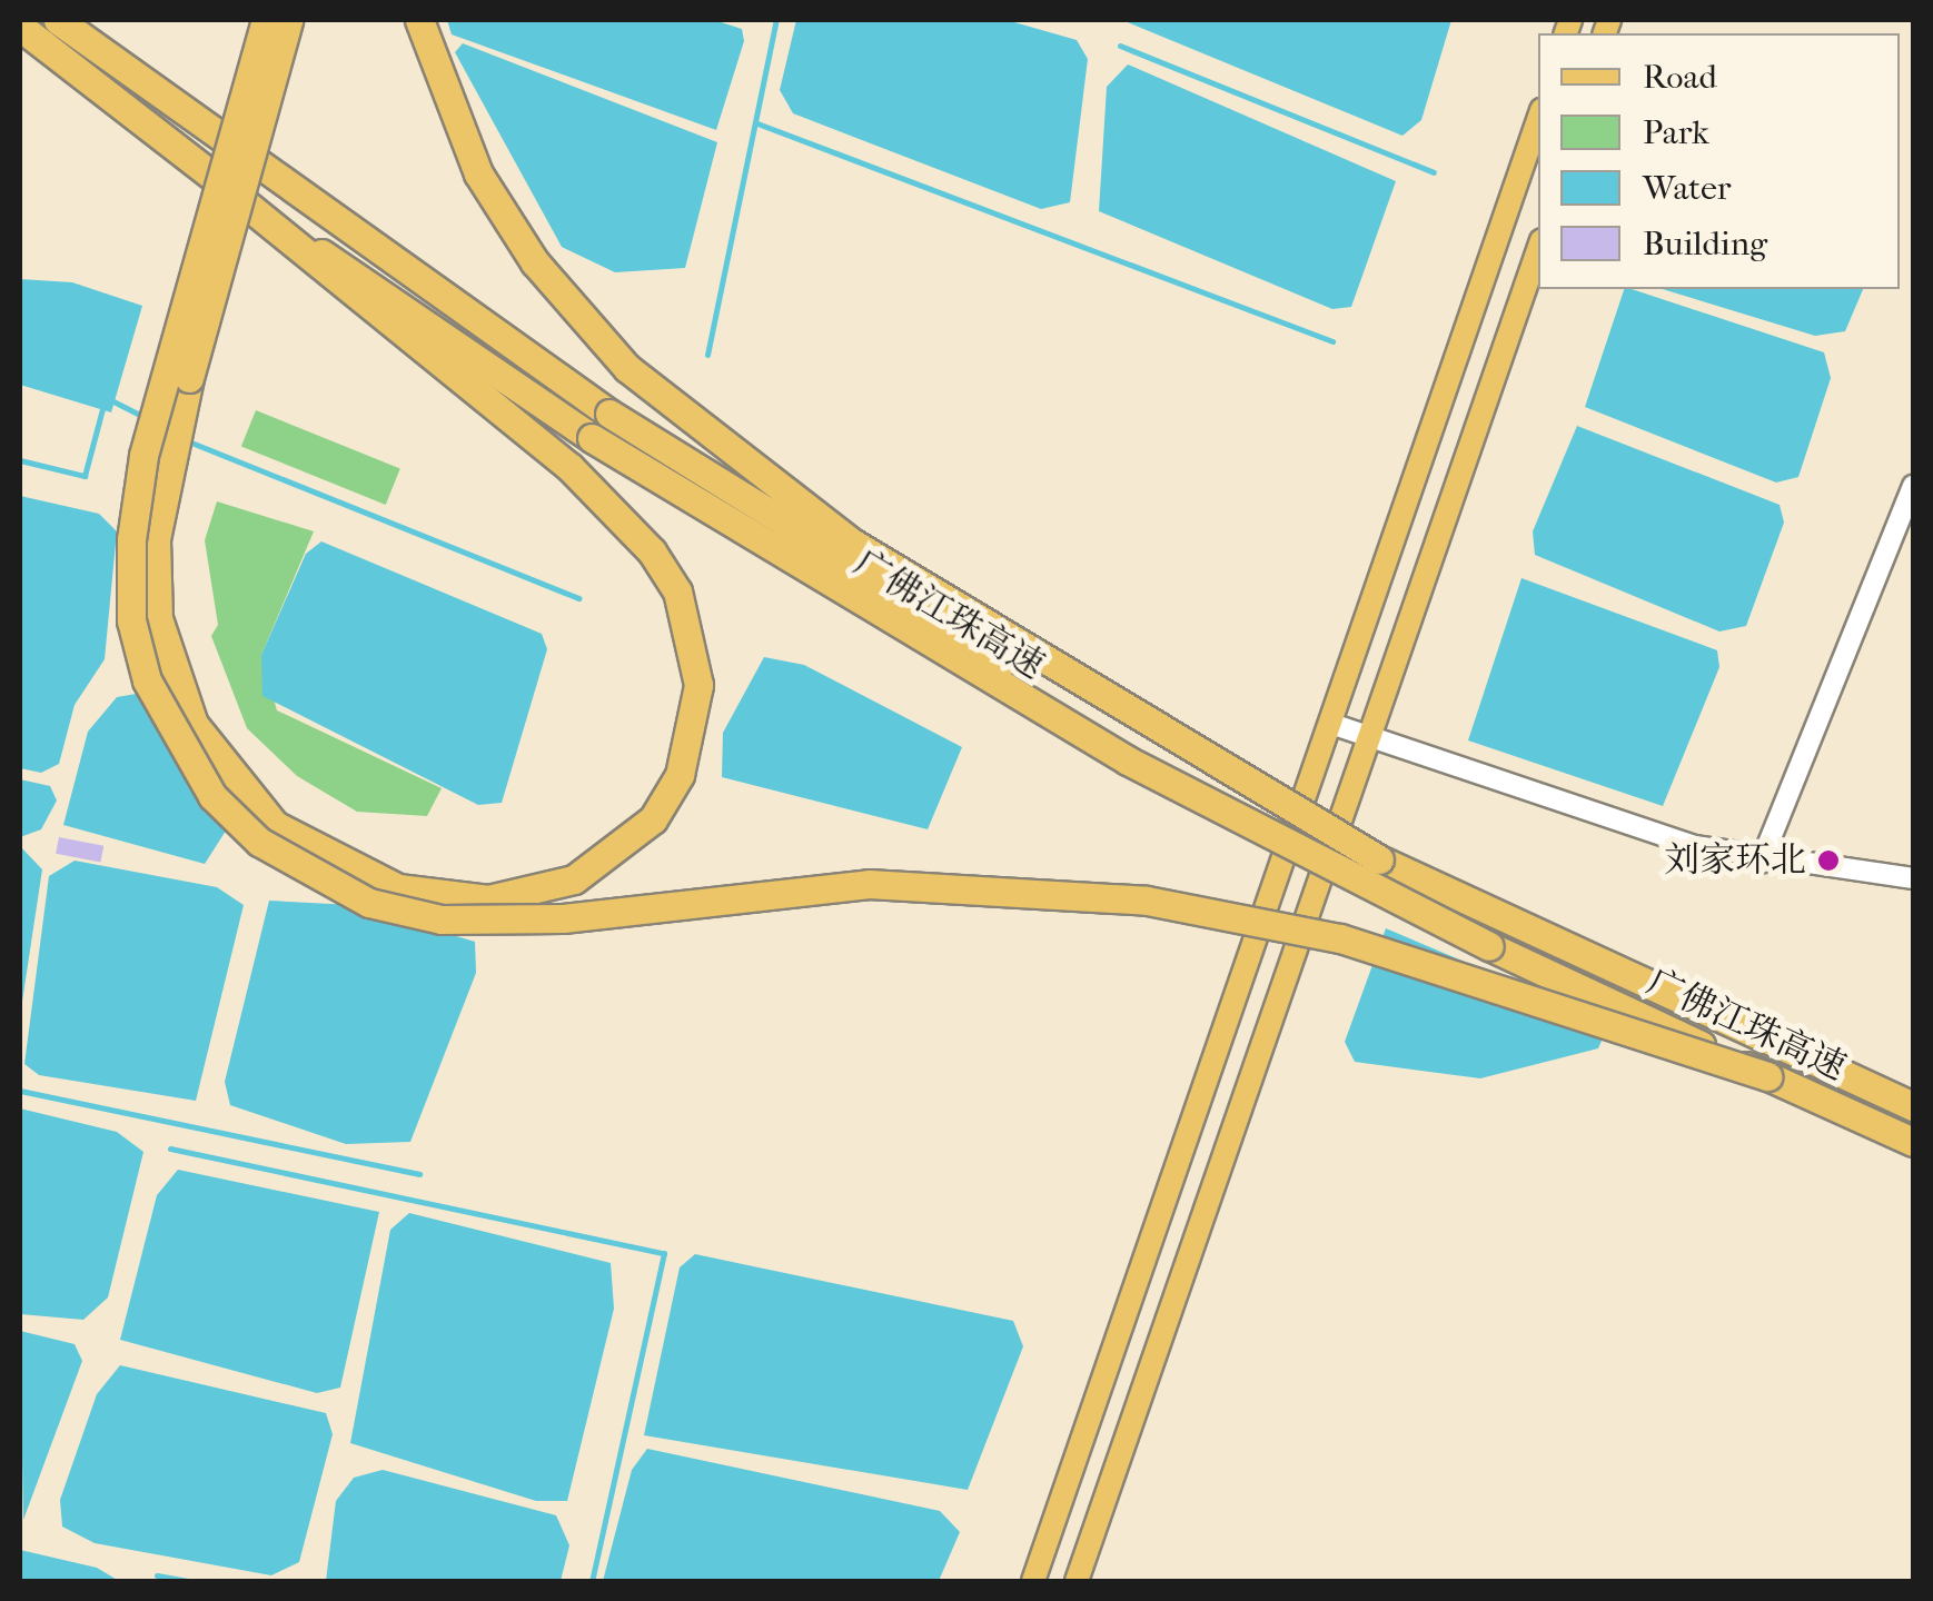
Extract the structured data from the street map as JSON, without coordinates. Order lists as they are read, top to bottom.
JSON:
{
  "streets": {
    "highway": ["广佛江珠高速"]
  },
  "places": ["刘家环北"],
  "legend": [
    "Road",
    "Park",
    "Water",
    "Building"
  ]
}
